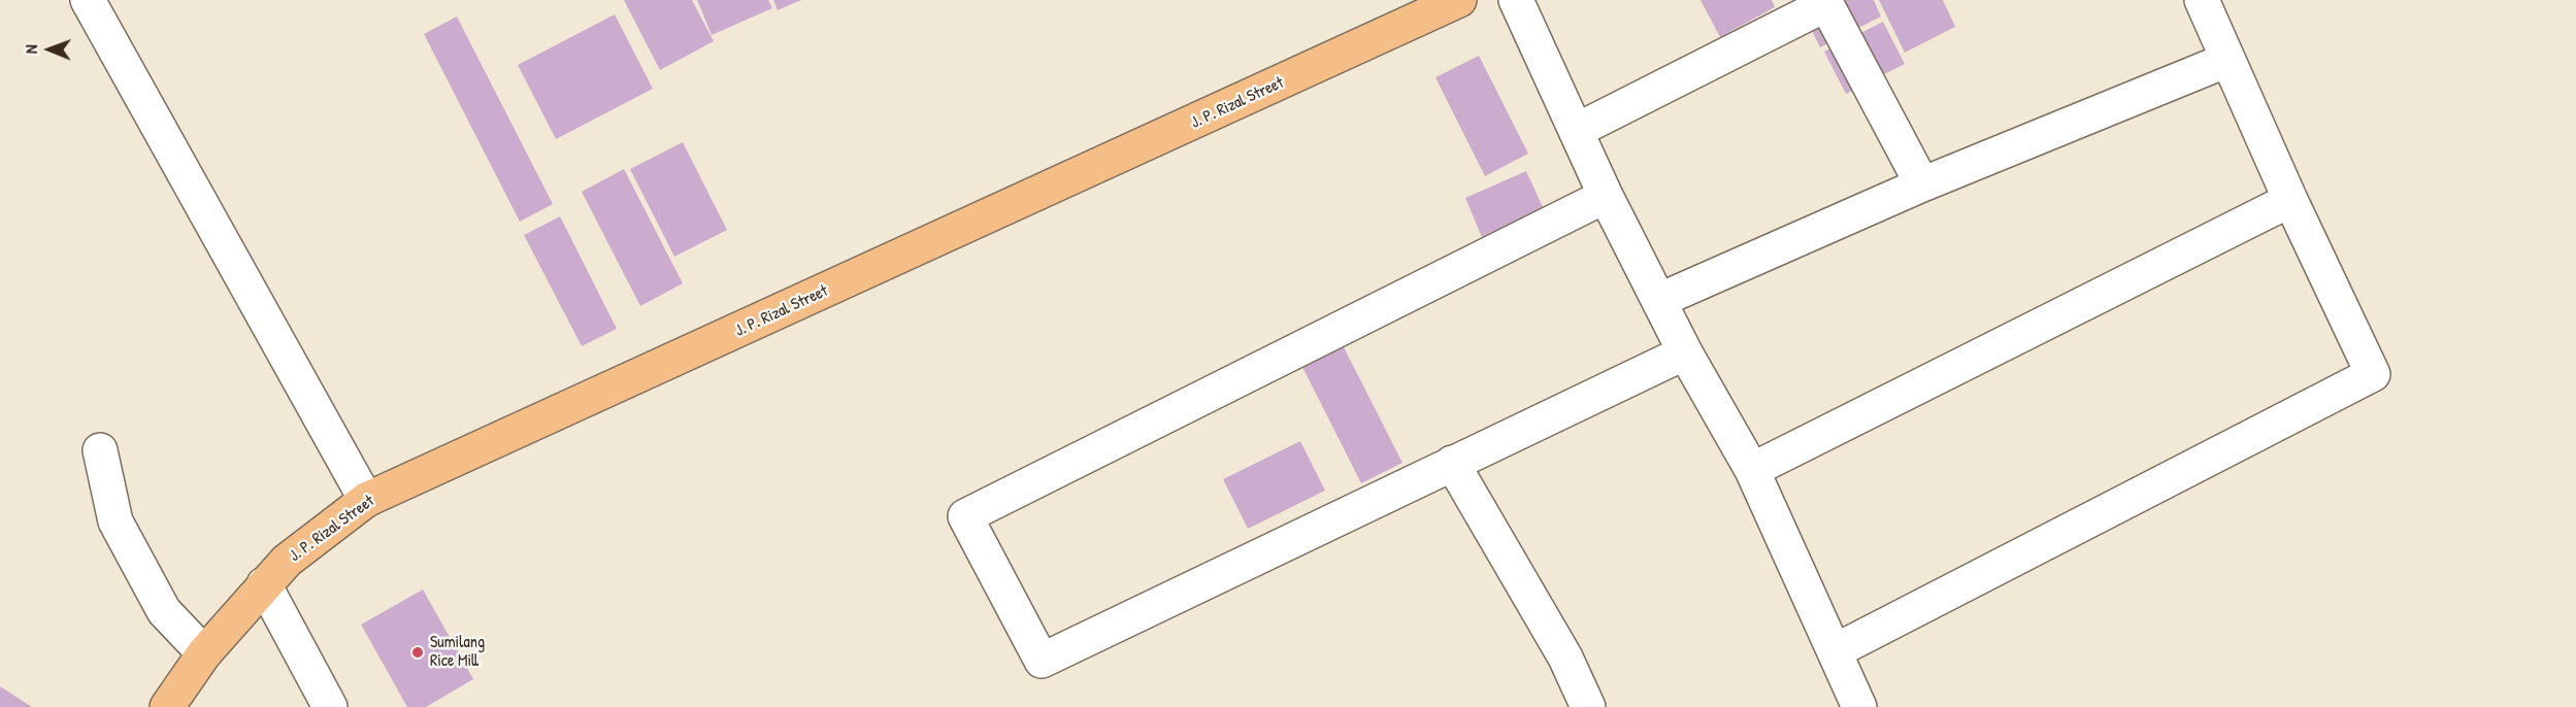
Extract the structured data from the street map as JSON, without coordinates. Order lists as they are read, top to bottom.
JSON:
{
  "streets": {
    "main road": ["J. P. Rizal Street"]
  },
  "places": ["Sumilang Rice Mill"],
  "north": "left"
}
